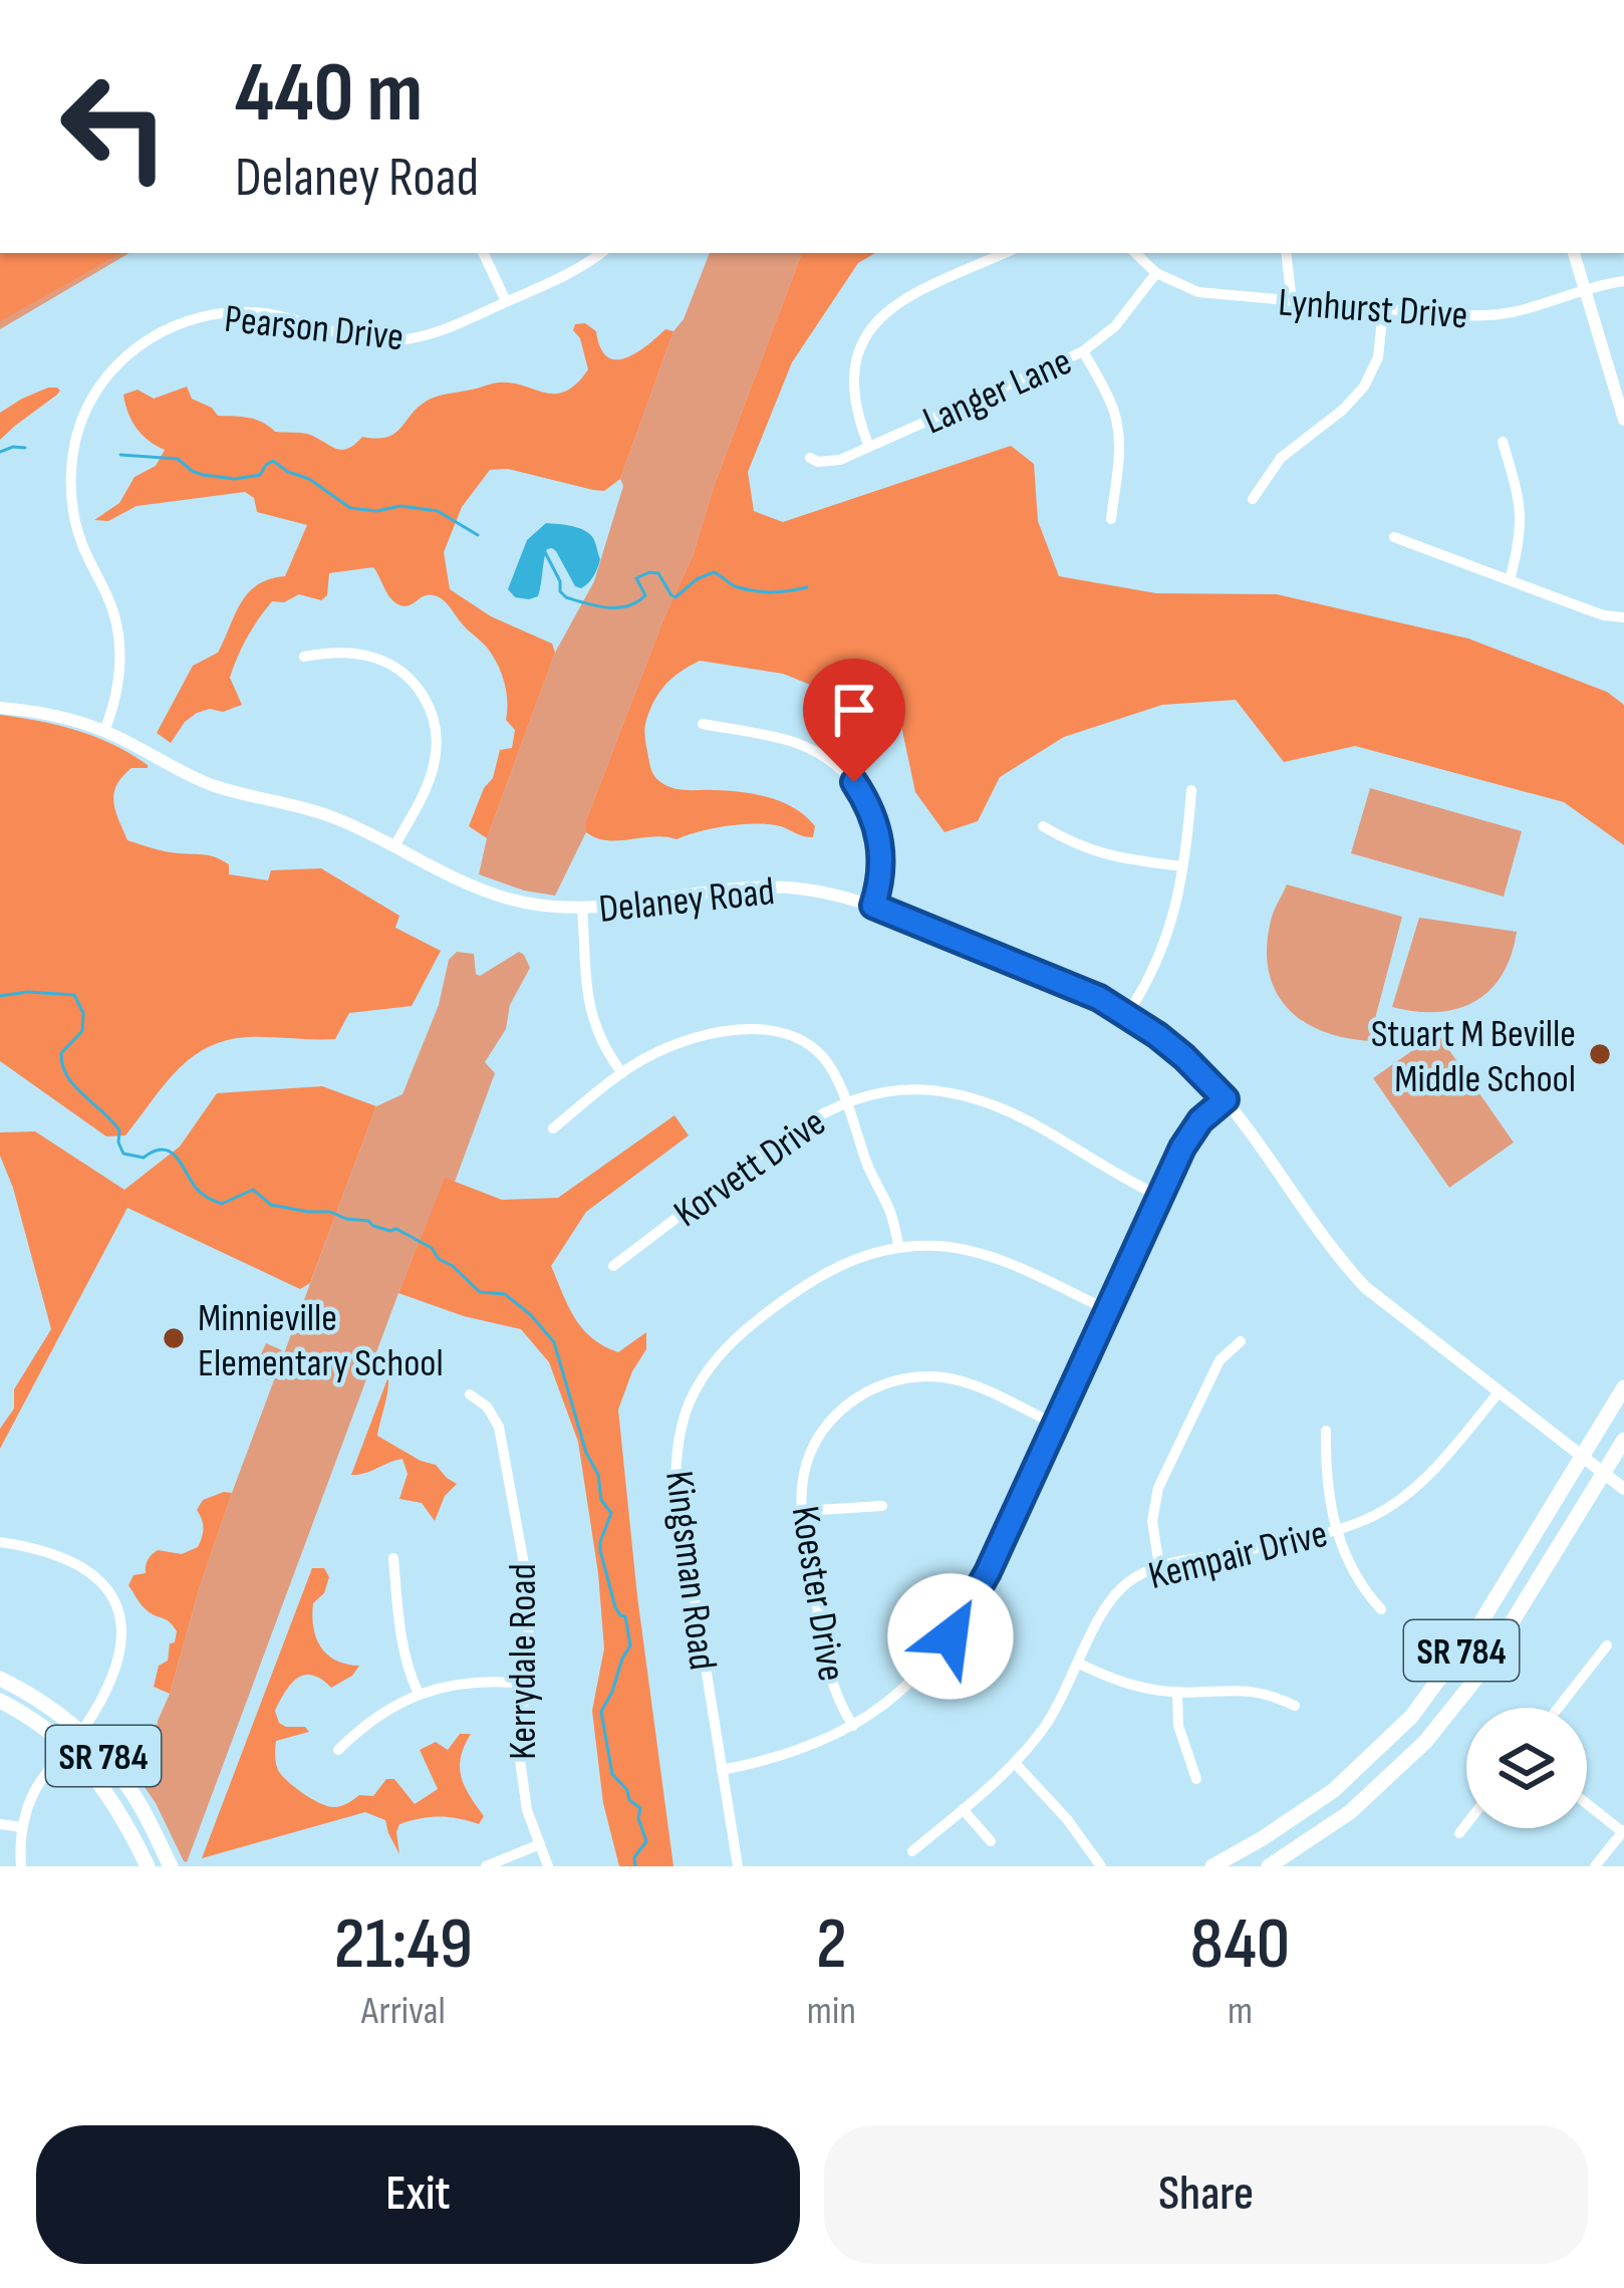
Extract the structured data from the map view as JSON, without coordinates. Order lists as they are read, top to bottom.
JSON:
{
  "streets": {
    "main road": ["SR 784"],
    "street": [
      "Lynhurst Drive",
      "Pearson Drive",
      "Langer Lane",
      "Delaney Road",
      "Korvett Drive",
      "Kempair Drive",
      "Kingsman Road",
      "Koester Drive",
      "Kerrydale Road"
    ]
  },
  "crossings": [
    ["Lynhurst Drive", "Langer Lane"],
    ["Pearson Drive", "Delaney Road"],
    ["Delaney Road", "Kempair Drive"],
    ["Delaney Road", "SR 784"]
  ],
  "places": ["Stuart M Beville Middle School", "Minnieville Elementary School"],
  "page": {
    "turn": ["440 m", "Delaney Road"],
    "eta": [
      "21:49",
      "Arrival",
      "2",
      "min",
      "840",
      "m"
    ],
    "buttons": ["Exit", "Share"]
  }
}
